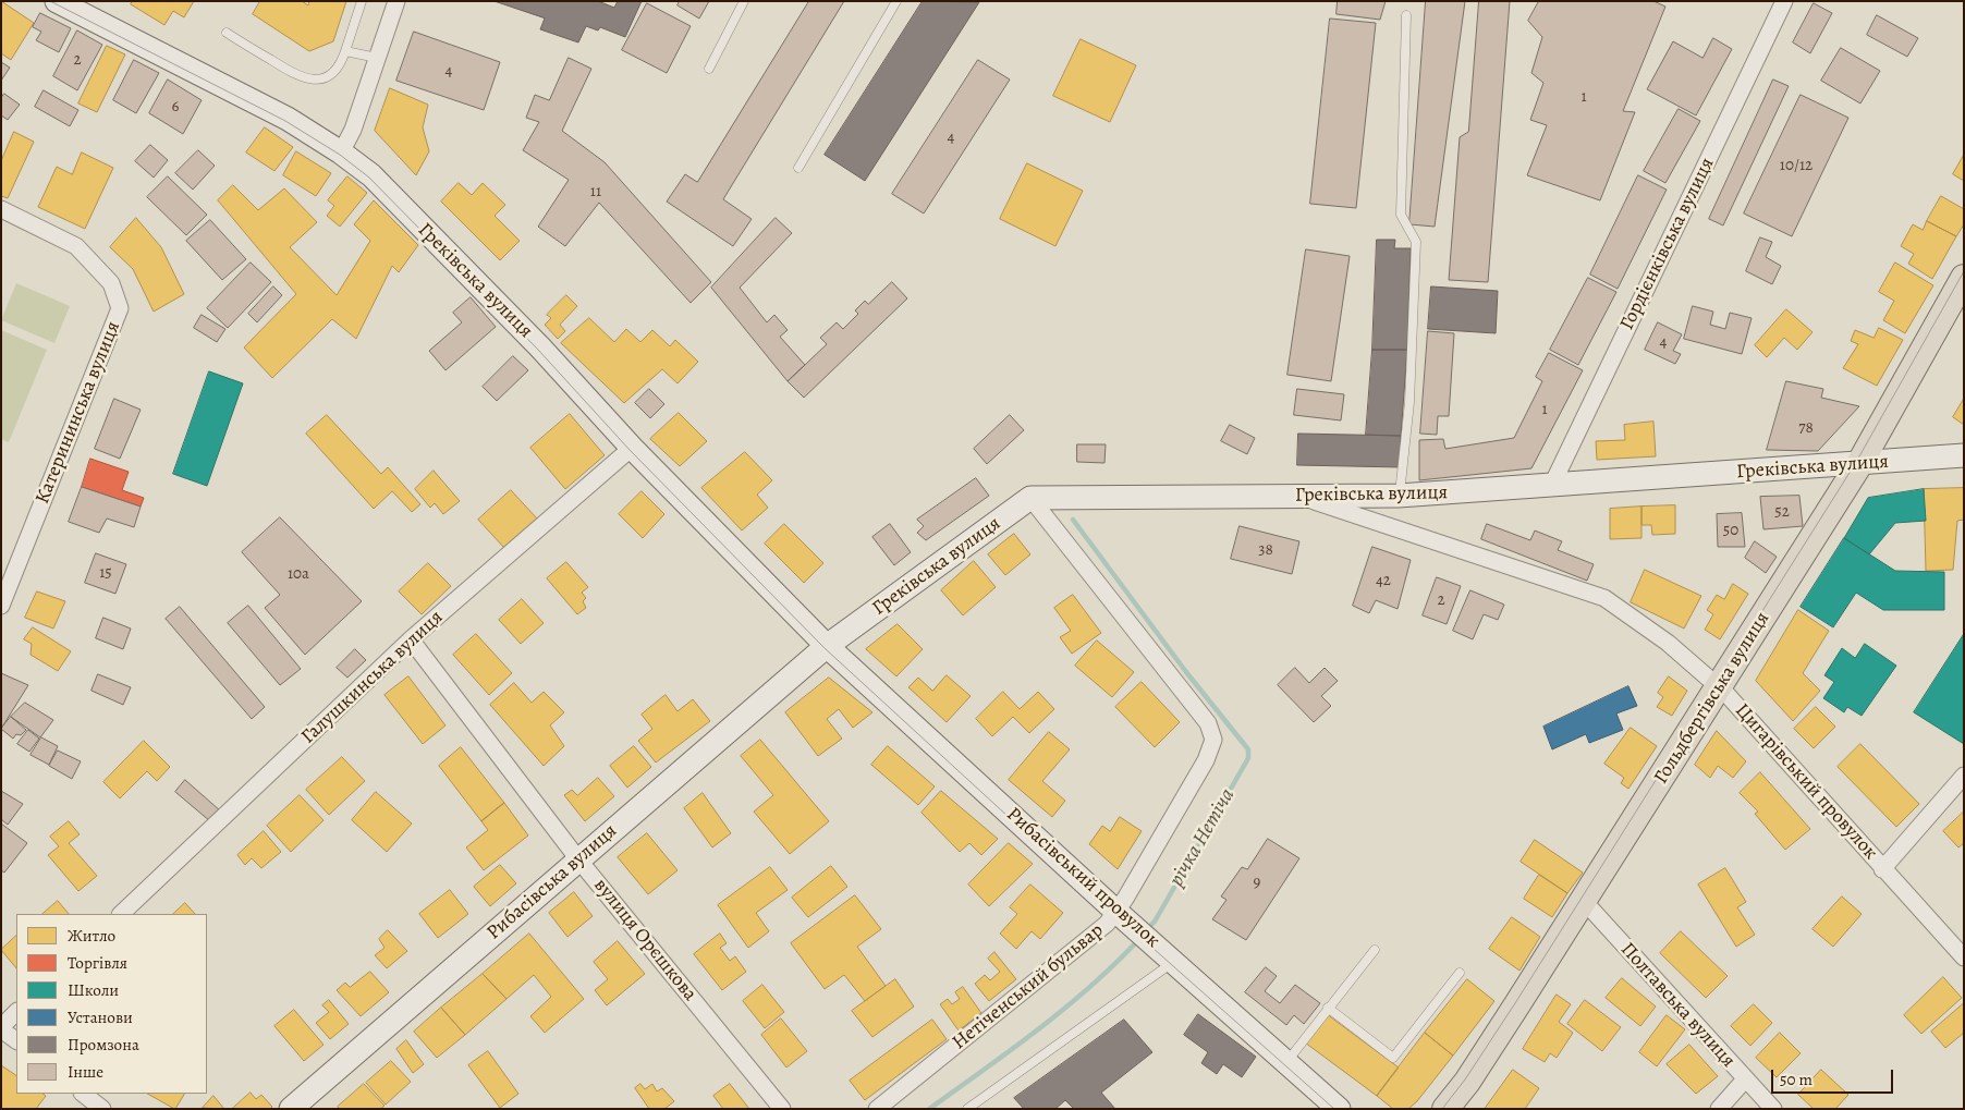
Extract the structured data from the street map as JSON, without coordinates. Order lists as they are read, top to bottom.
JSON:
{
  "streets": {
    "main road": ["Гольдбергівська вулиця"],
    "street": [
      "Гордієнківська вулиця",
      "Греківська вулиця",
      "Катерининська вулиця",
      "Галушкинська вулиця",
      "Цигарівський провулок",
      "Рибасівський провулок",
      "Рибасівська вулиця",
      "вулиця Орєшкова",
      "Нетіченський бульвар",
      "Полтавська вулиця"
    ]
  },
  "crossings": [
    ["Гордієнківська вулиця", "Греківська вулиця"],
    ["Греківська вулиця", "Галушкинська вулиця"],
    ["Греківська вулиця", "Гольдбергівська вулиця"],
    ["Греківська вулиця", "Цигарівський провулок"],
    ["Греківська вулиця", "Рибасівський провулок"],
    ["Греківська вулиця", "Рибасівська вулиця"],
    ["Греківська вулиця", "Нетіченський бульвар"],
    ["Галушкинська вулиця", "вулиця Орєшкова"],
    ["Гольдбергівська вулиця", "Цигарівський провулок"],
    ["Гольдбергівська вулиця", "Полтавська вулиця"],
    ["Рибасівський провулок", "Рибасівська вулиця"],
    ["Рибасівський провулок", "Нетіченський бульвар"],
    ["Рибасівська вулиця", "вулиця Орєшкова"]
  ],
  "water": ["річка Нетіча"],
  "house_numbers": [
    "2",
    "4",
    "1",
    "6",
    "4",
    "10/12",
    "11",
    "4",
    "1",
    "78",
    "52",
    "50",
    "38",
    "15",
    "10а",
    "42",
    "2",
    "9"
  ],
  "legend": [
    "Житло",
    "Торгівля",
    "Школи",
    "Установи",
    "Промзона",
    "Інше"
  ],
  "scale_bar": "50 m"
}
